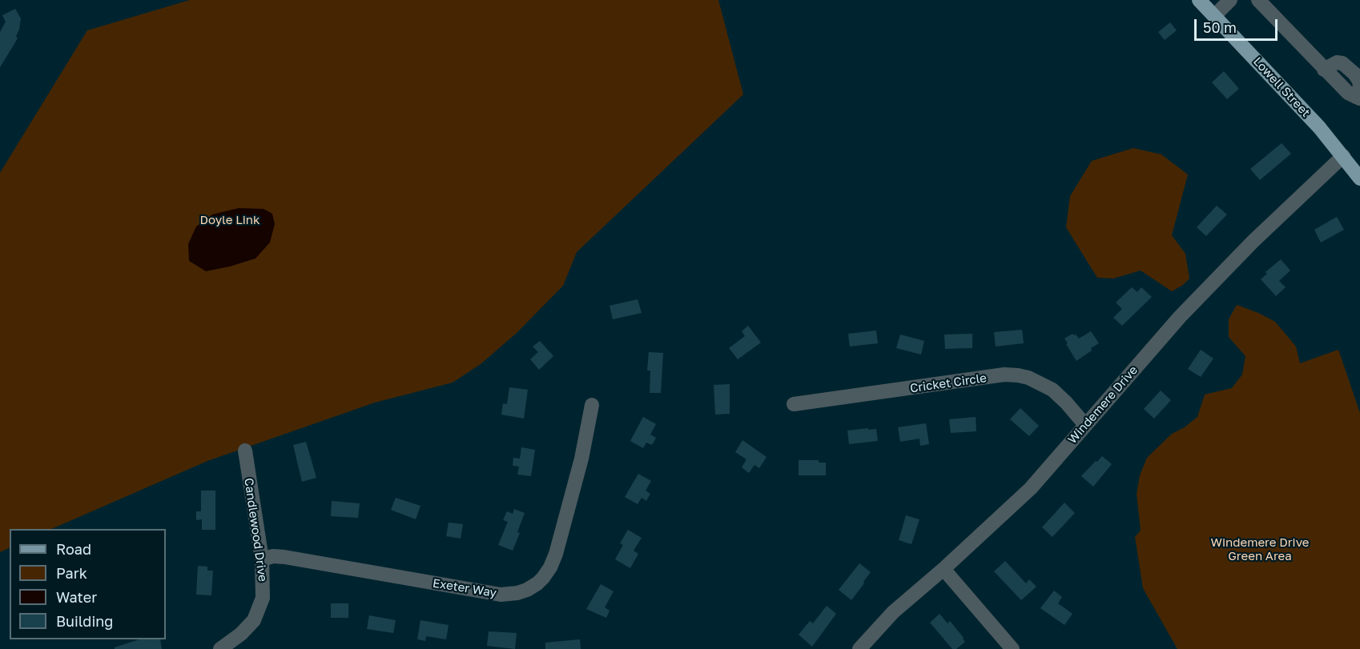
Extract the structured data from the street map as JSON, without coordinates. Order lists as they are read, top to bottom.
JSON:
{
  "streets": {
    "main road": ["Lowell Street"],
    "street": [
      "Cricket Circle",
      "Windemere Drive",
      "Candlewood Drive",
      "Exeter Way"
    ]
  },
  "crossings": [
    ["Lowell Street", "Windemere Drive"],
    ["Cricket Circle", "Windemere Drive"],
    ["Candlewood Drive", "Exeter Way"]
  ],
  "parks": ["Doyle Link", "Windemere Drive Green Area"],
  "legend": [
    "Road",
    "Park",
    "Water",
    "Building"
  ],
  "scale_bar": "50 m"
}
